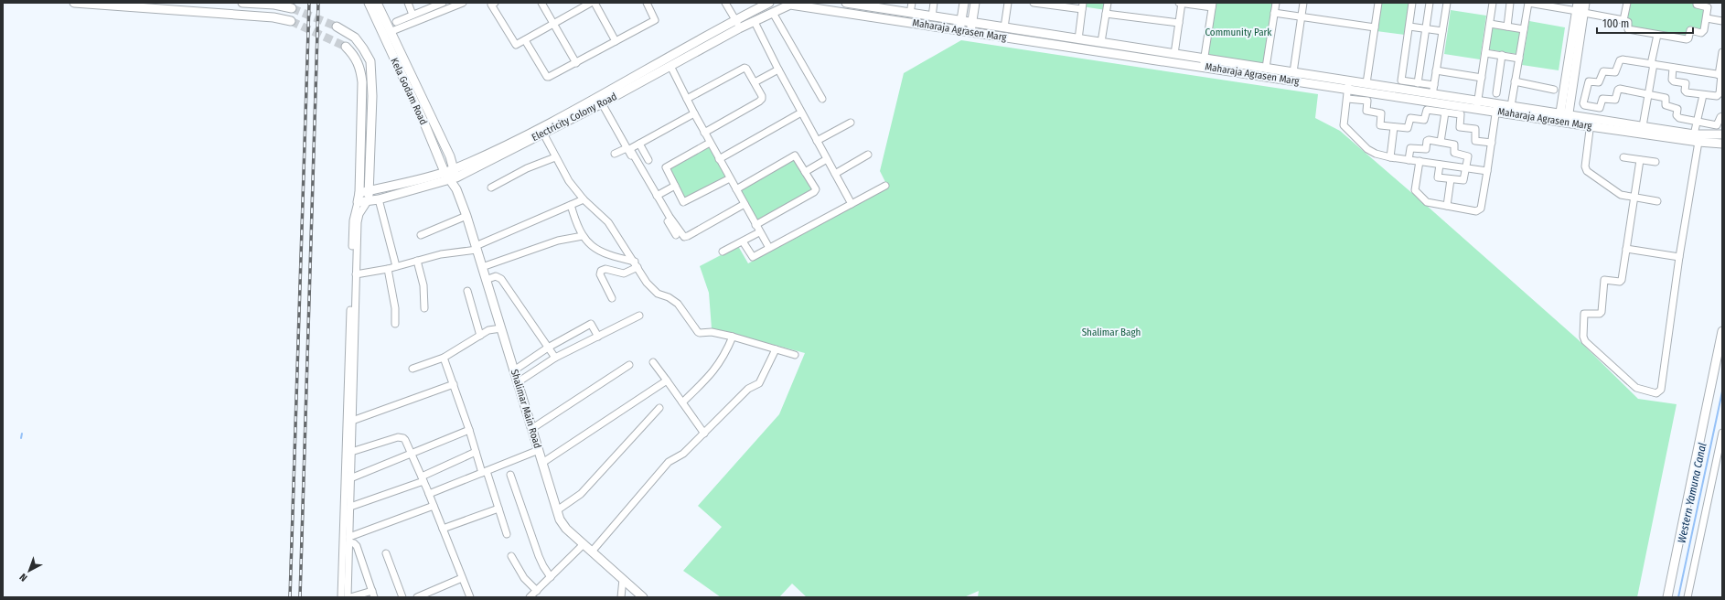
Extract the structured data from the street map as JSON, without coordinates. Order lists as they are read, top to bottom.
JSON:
{
  "streets": {
    "street": [
      "Maharaja Agrasen Marg",
      "Kela Godam Road",
      "Electricity Colony Road",
      "Shalimar Main Road"
    ]
  },
  "crossings": [
    ["Maharaja Agrasen Marg", "Electricity Colony Road"],
    ["Kela Godam Road", "Electricity Colony Road"],
    ["Kela Godam Road", "Shalimar Main Road"],
    ["Electricity Colony Road", "Shalimar Main Road"]
  ],
  "water": ["Western Yamuna Canal"],
  "parks": ["Community Park", "Shalimar Bagh"],
  "scale_bar": "100 m",
  "north": "bottom left"
}
